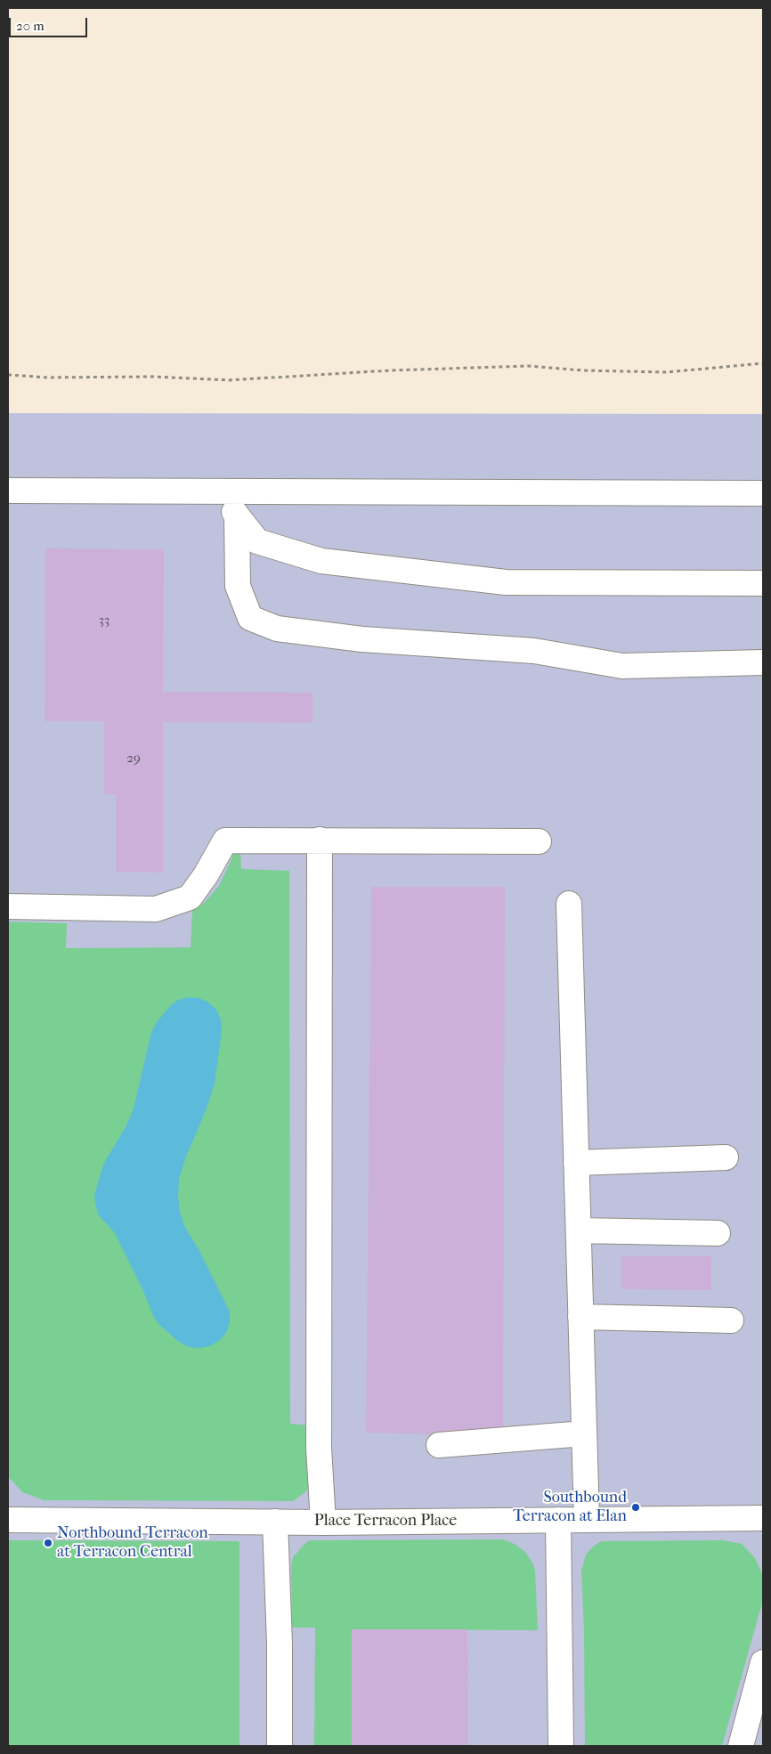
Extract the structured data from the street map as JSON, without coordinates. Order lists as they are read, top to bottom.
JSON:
{
  "streets": {
    "street": ["Place Terracon Place"]
  },
  "places": ["Southbound Terracon at Elan", "Northbound Terracon at Terracon Central"],
  "house_numbers": ["33", "29"],
  "scale_bar": "20 m"
}
